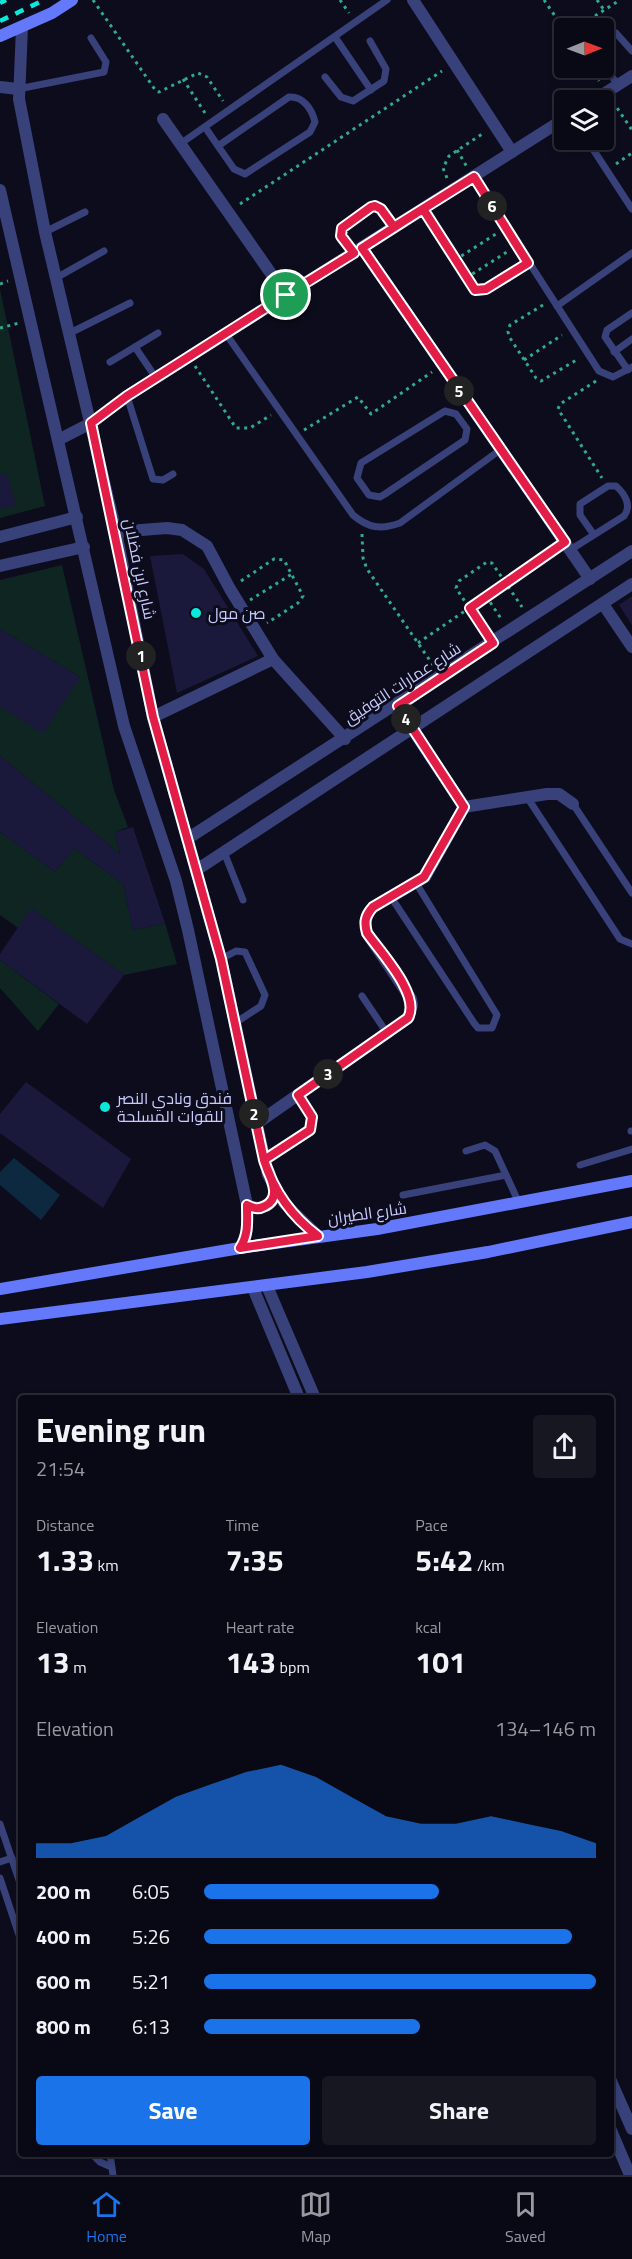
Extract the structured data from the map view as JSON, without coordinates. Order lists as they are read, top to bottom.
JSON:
{
  "streets": {
    "main road": ["شارع الطيران"],
    "street": ["شارع ابن فضلان", "شارع عمارات التوفيق"]
  },
  "crossings": [
    ["شارع ابن فضلان", "شارع عمارات التوفيق"],
    ["شارع ابن فضلان", "شارع الطيران"]
  ],
  "places": ["صن مول", "فندق ونادي النصر للقوات المسلحة"],
  "north": "right",
  "page": {
    "pins": [
      "6",
      "5",
      "1",
      "4",
      "3",
      "2"
    ],
    "heading": ["Evening run", "21:54"],
    "stats": [
      ["Distance", "1.33 km"],
      ["Time", "7:35"],
      ["Pace", "5:42 /km"],
      ["Elevation", "13 m"],
      ["Heart rate", "143 bpm"],
      ["kcal", "101"]
    ],
    "chart": ["Elevation", "134–146 m"],
    "list": [
      {
        "name": "200 m",
        "note": "6:05"
      },
      {
        "name": "400 m",
        "note": "5:26"
      },
      {
        "name": "600 m",
        "note": "5:21"
      },
      {
        "name": "800 m",
        "note": "6:13"
      }
    ],
    "buttons": ["Save", "Share"],
    "tabs": ["Home", "Map", "Saved"]
  }
}
